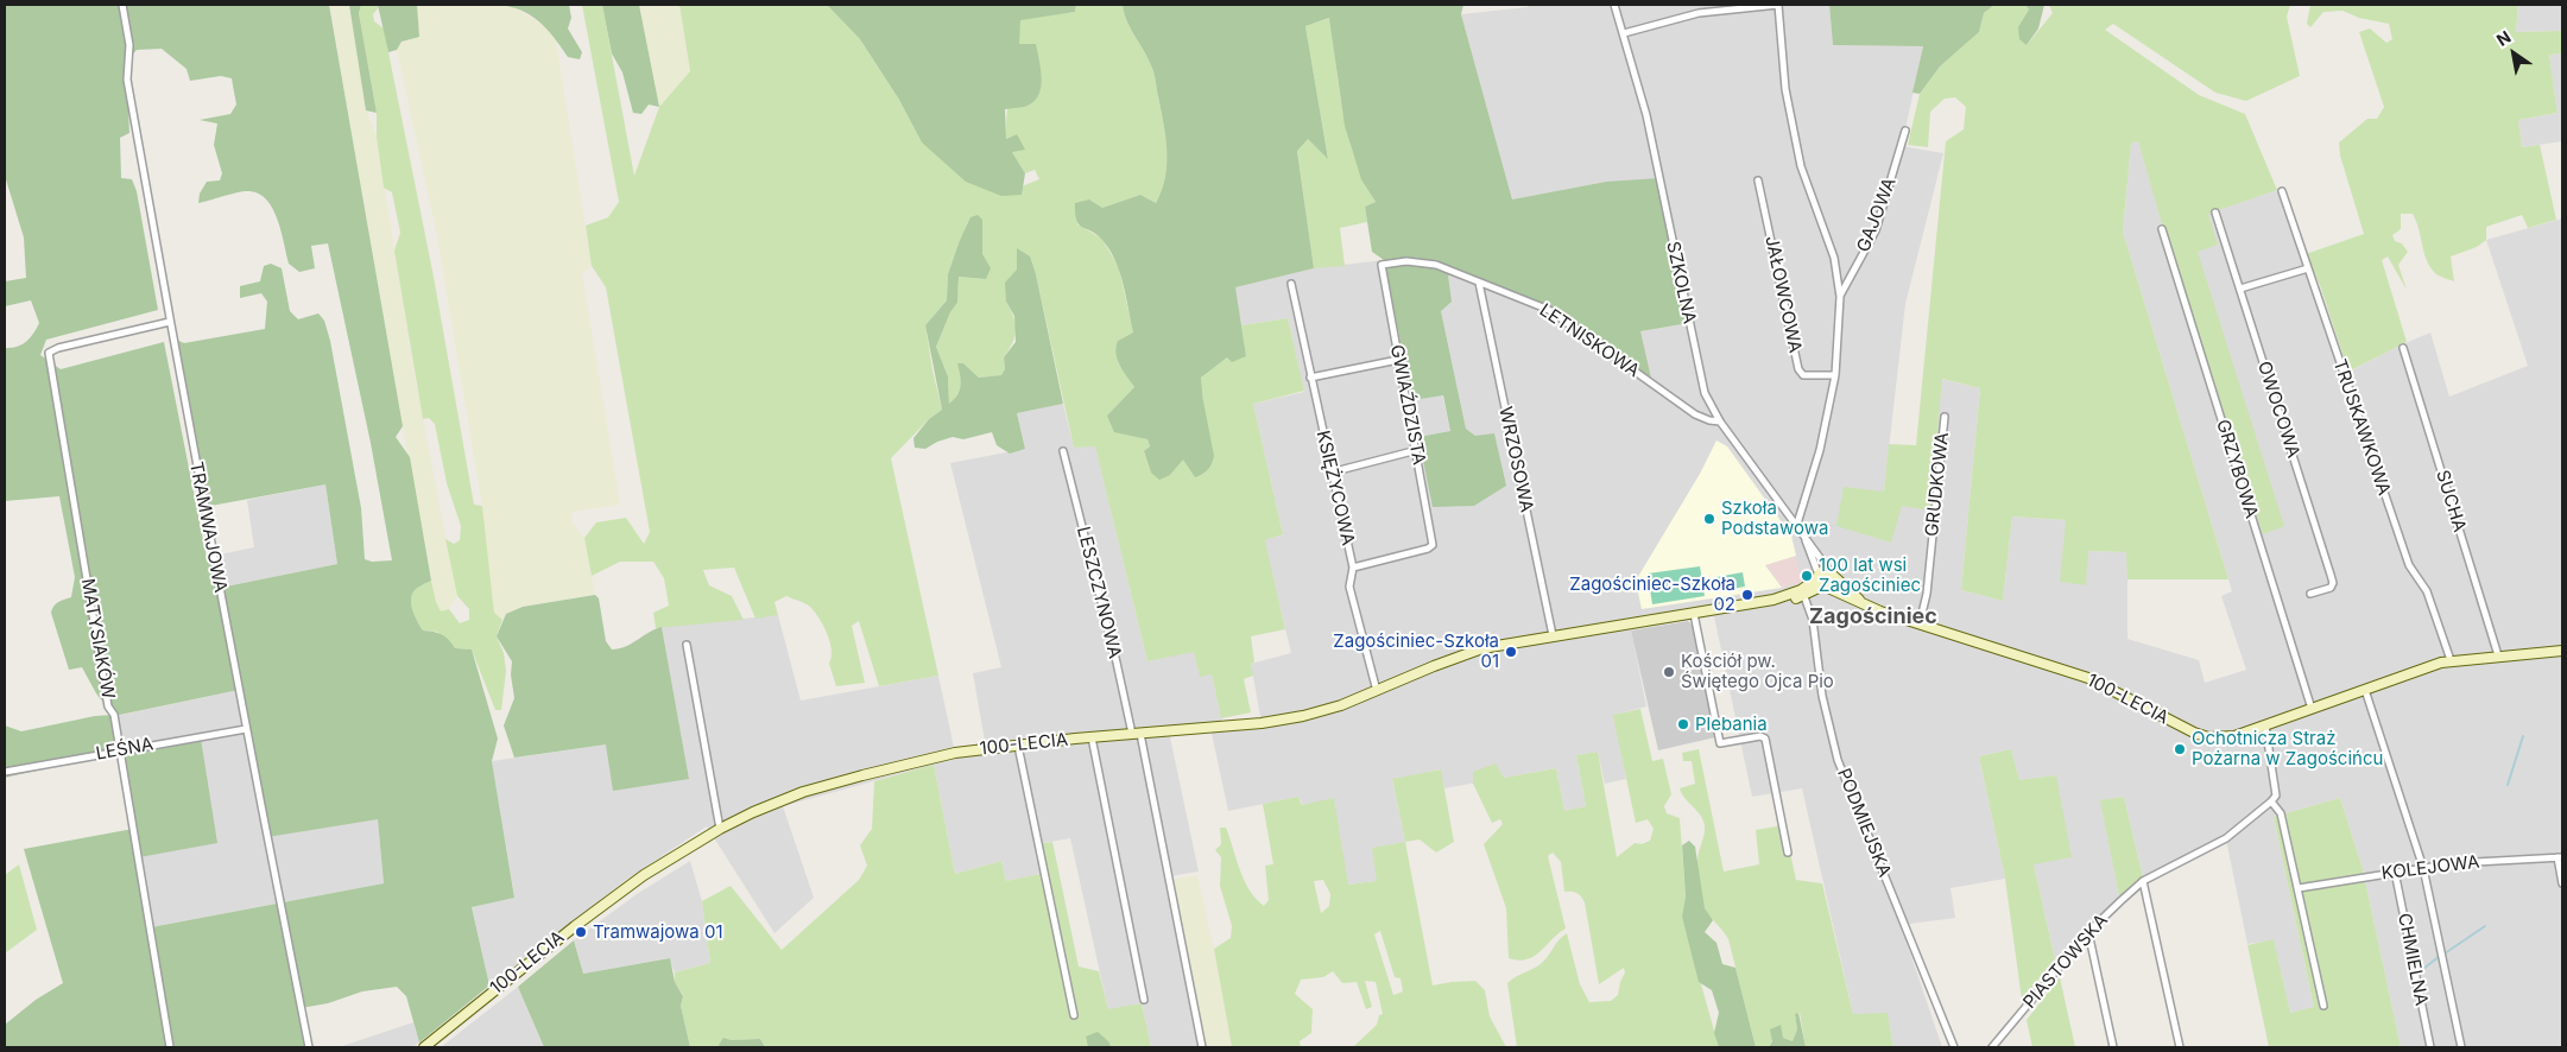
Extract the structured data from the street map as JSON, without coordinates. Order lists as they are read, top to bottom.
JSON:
{
  "streets": {
    "street": [
      "GAJOWA",
      "SZKOLNA",
      "JAŁOWCOWA",
      "LETNISKOWA",
      "GWIAŹDZISTA",
      "OWOCOWA",
      "TRUSKAWKOWA",
      "WRZOSOWA",
      "GRZYBOWA",
      "GRUDKOWA",
      "KSIĘŻYCOWA",
      "SUCHA",
      "TRAMWAJOWA",
      "LESZCZYNOWA",
      "MATYSIAKÓW",
      "100-LECIA",
      "LEŚNA",
      "PODMIEJSKA",
      "KOLEJOWA",
      "CHMIELNA",
      "PIASTOWSKA"
    ]
  },
  "crossings": [
    ["SZKOLNA", "LETNISKOWA"],
    ["SZKOLNA", "100-LECIA"],
    ["LETNISKOWA", "GWIAŹDZISTA"],
    ["LETNISKOWA", "WRZOSOWA"],
    ["GWIAŹDZISTA", "KSIĘŻYCOWA"],
    ["TRUSKAWKOWA", "100-LECIA"],
    ["WRZOSOWA", "100-LECIA"],
    ["GRZYBOWA", "100-LECIA"],
    ["GRUDKOWA", "100-LECIA"],
    ["KSIĘŻYCOWA", "100-LECIA"],
    ["SUCHA", "100-LECIA"],
    ["TRAMWAJOWA", "MATYSIAKÓW"],
    ["TRAMWAJOWA", "LEŚNA"],
    ["LESZCZYNOWA", "100-LECIA"],
    ["MATYSIAKÓW", "LEŚNA"],
    ["100-LECIA", "PODMIEJSKA"],
    ["KOLEJOWA", "CHMIELNA"]
  ],
  "districts": ["Zagościniec"],
  "places": [
    "Szkoła Podstawowa",
    "100 lat wsi Zagościniec",
    "Zagościniec-Szkoła 02",
    "Zagościniec-Szkoła 01",
    "Kościół pw. Świętego Ojca Pio",
    "Plebania",
    "Ochotnicza Straż Pożarna w Zagościńcu",
    "Tramwajowa 01"
  ],
  "north": "top left"
}
